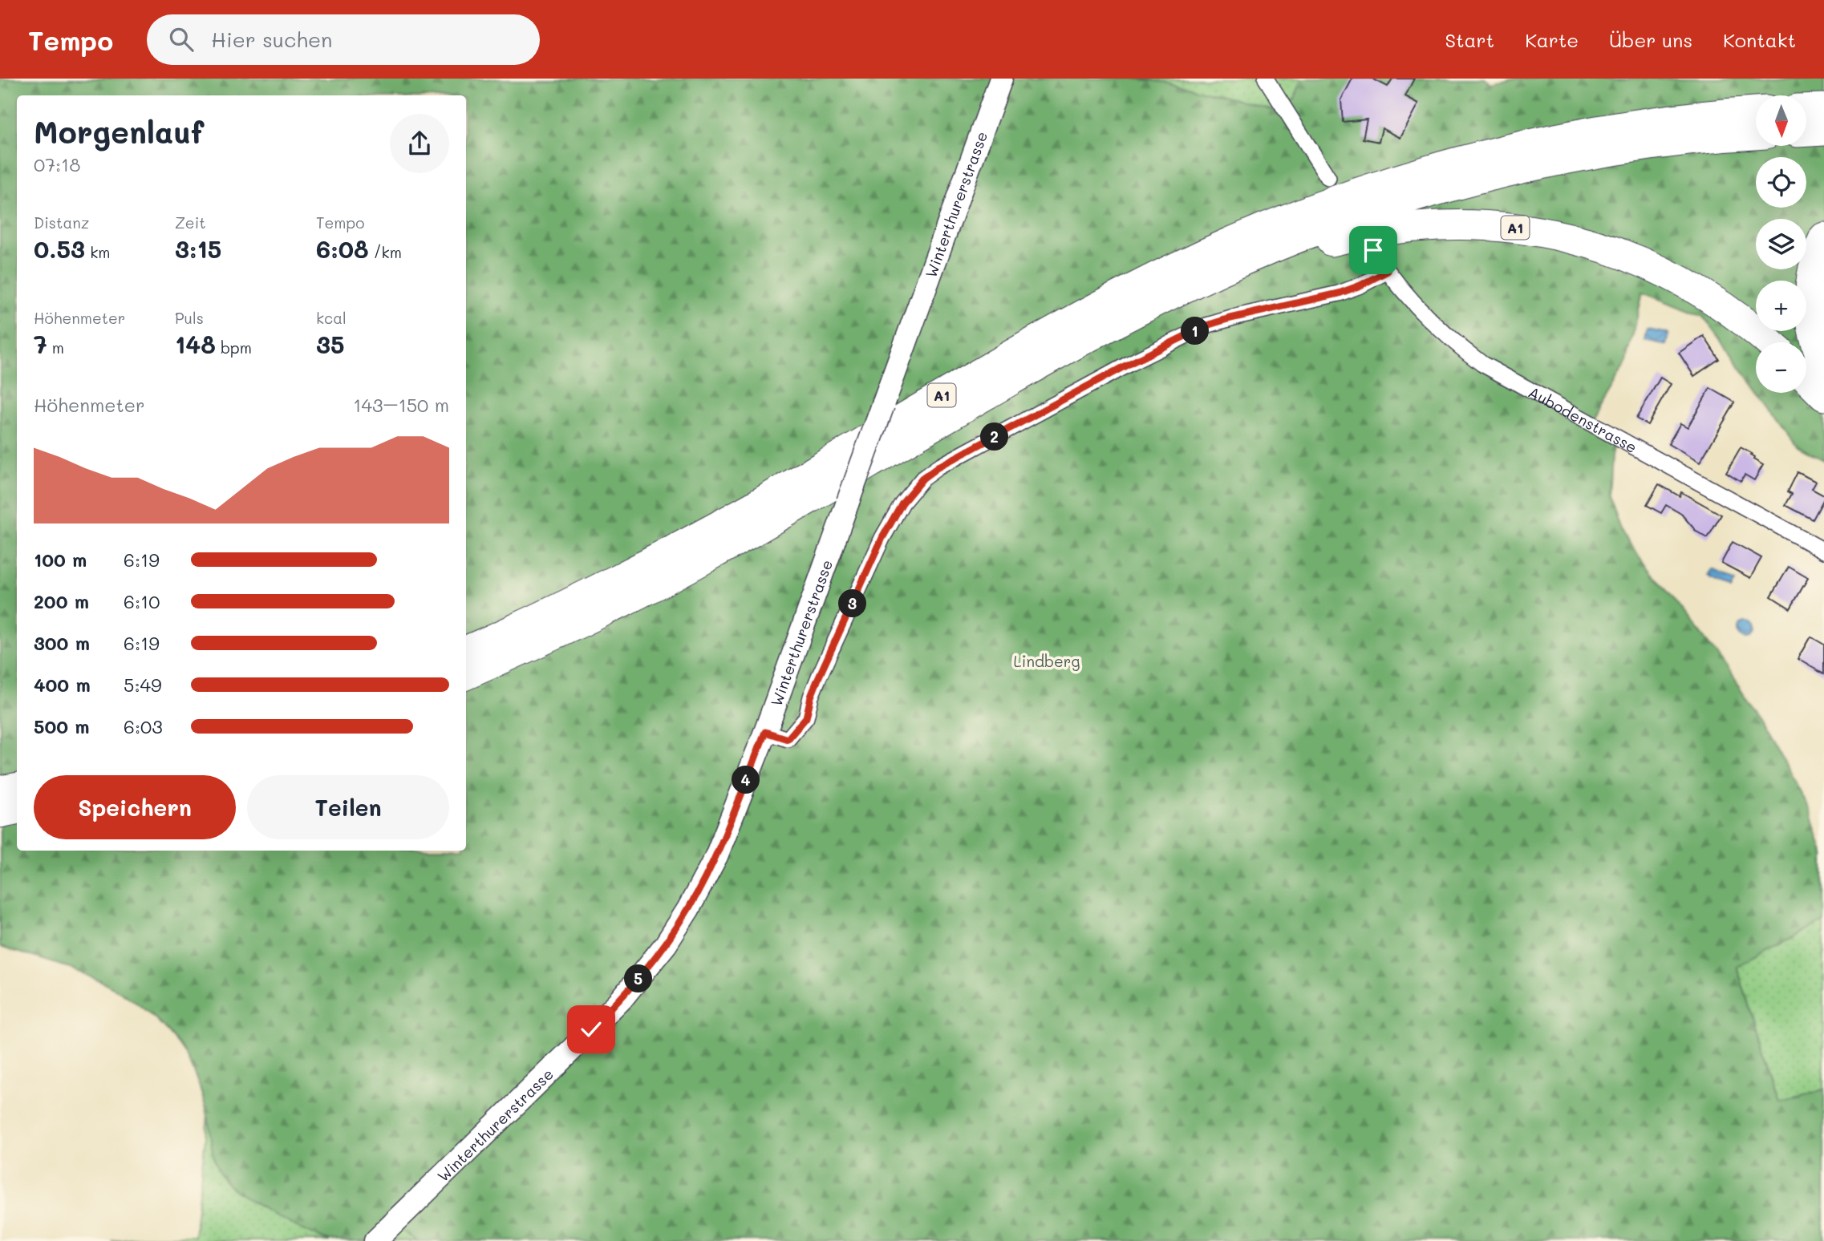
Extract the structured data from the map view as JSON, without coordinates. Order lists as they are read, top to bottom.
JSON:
{
  "streets": {
    "highway": ["A1"],
    "main road": ["Winterthurerstrasse"],
    "street": ["Aubodenstrasse"]
  },
  "parks": ["Lindberg"],
  "north": "bottom",
  "page": {
    "header": "Tempo",
    "search": "Hier suchen",
    "nav": [
      "Start",
      "Karte",
      "Über uns",
      "Kontakt"
    ],
    "map_buttons": ["+", "−"],
    "heading": ["Morgenlauf", "07:18"],
    "stats": [
      ["Distanz", "0.53 km"],
      ["Zeit", "3:15"],
      ["Tempo", "6:08 /km"],
      ["Höhenmeter", "7 m"],
      ["Puls", "148 bpm"],
      ["kcal", "35"]
    ],
    "pins": [
      "1",
      "2",
      "3",
      "4",
      "5"
    ],
    "chart": ["Höhenmeter", "143–150 m"],
    "list": [
      {
        "name": "100 m",
        "note": "6:19"
      },
      {
        "name": "200 m",
        "note": "6:10"
      },
      {
        "name": "300 m",
        "note": "6:19"
      },
      {
        "name": "400 m",
        "note": "5:49"
      },
      {
        "name": "500 m",
        "note": "6:03"
      }
    ],
    "buttons": ["Speichern", "Teilen"]
  }
}
